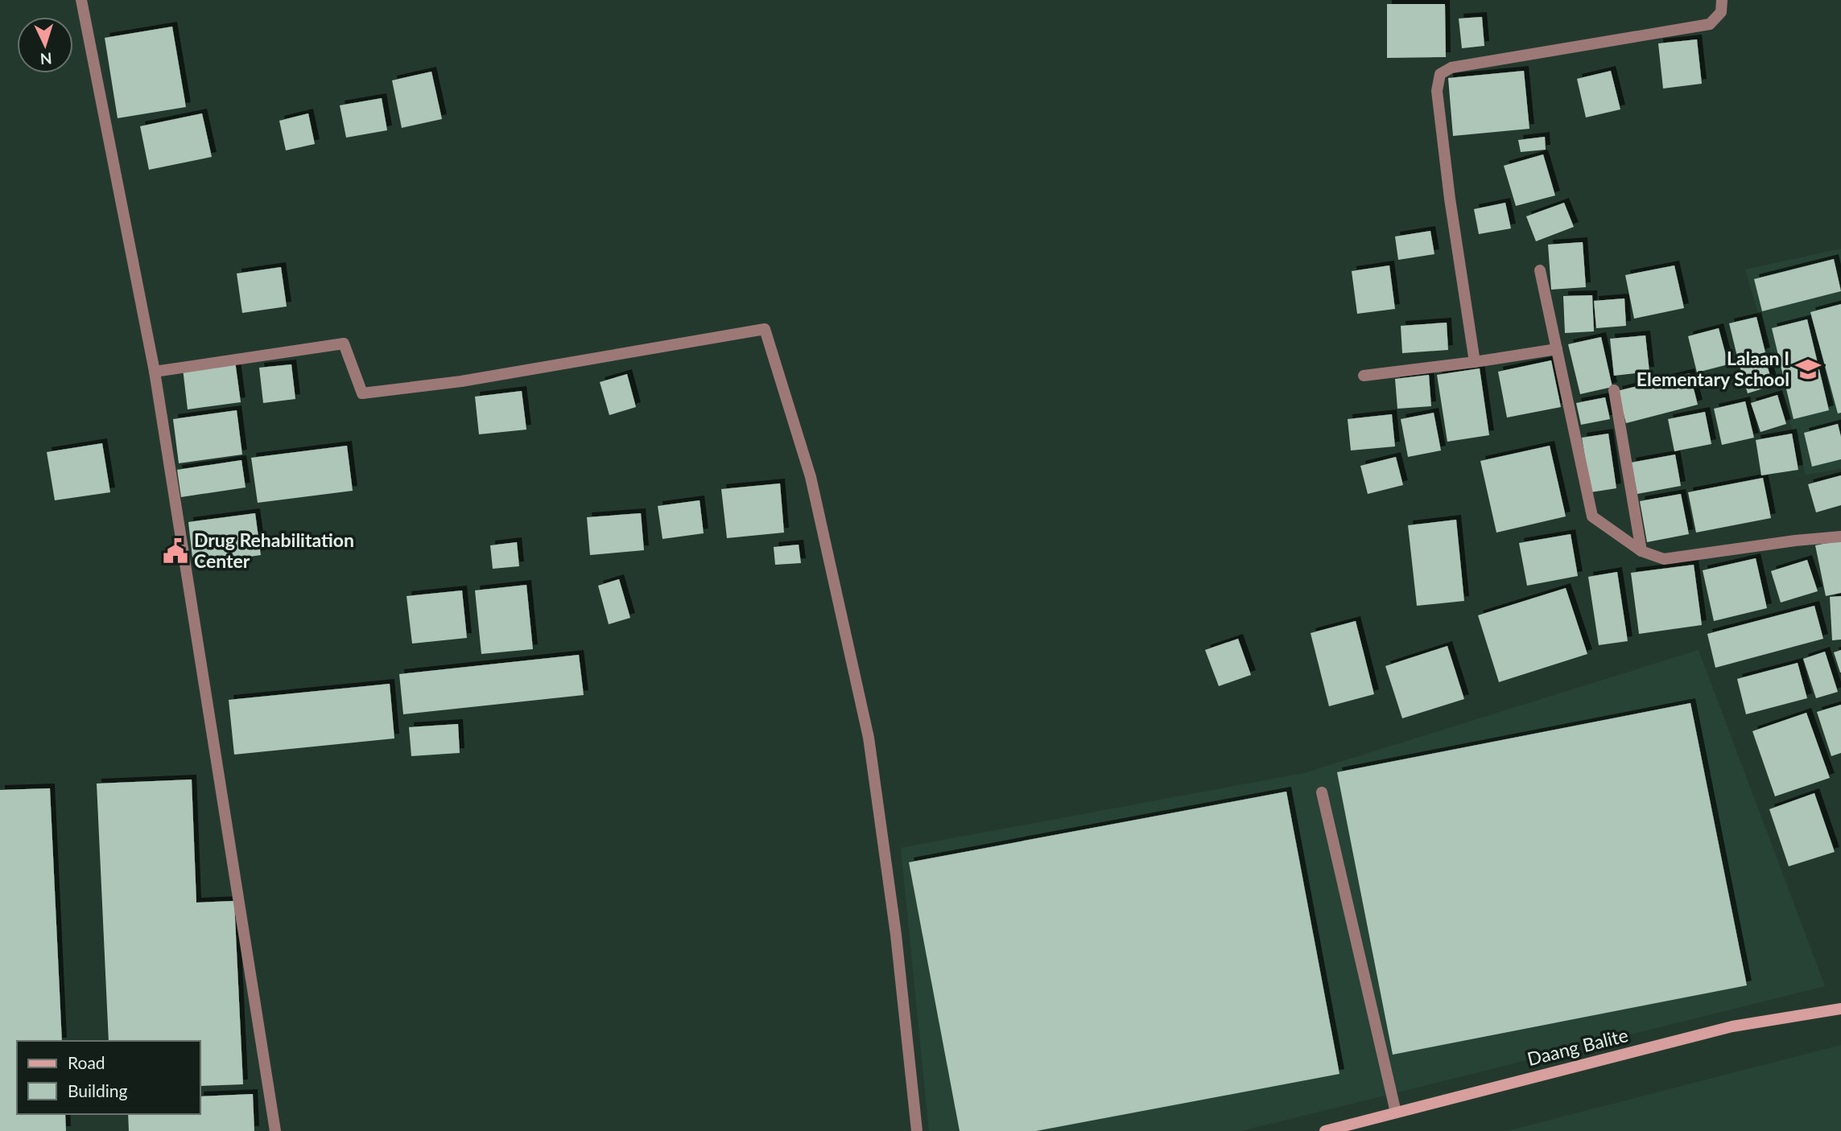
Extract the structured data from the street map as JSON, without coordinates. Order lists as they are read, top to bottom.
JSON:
{
  "streets": {
    "street": ["Daang Balite"]
  },
  "places": {
    "school or university": ["Lalaan I Elementary School"],
    "public building": ["Drug Rehabilitation Center"]
  },
  "legend": ["Road", "Building"],
  "north": "bottom"
}
